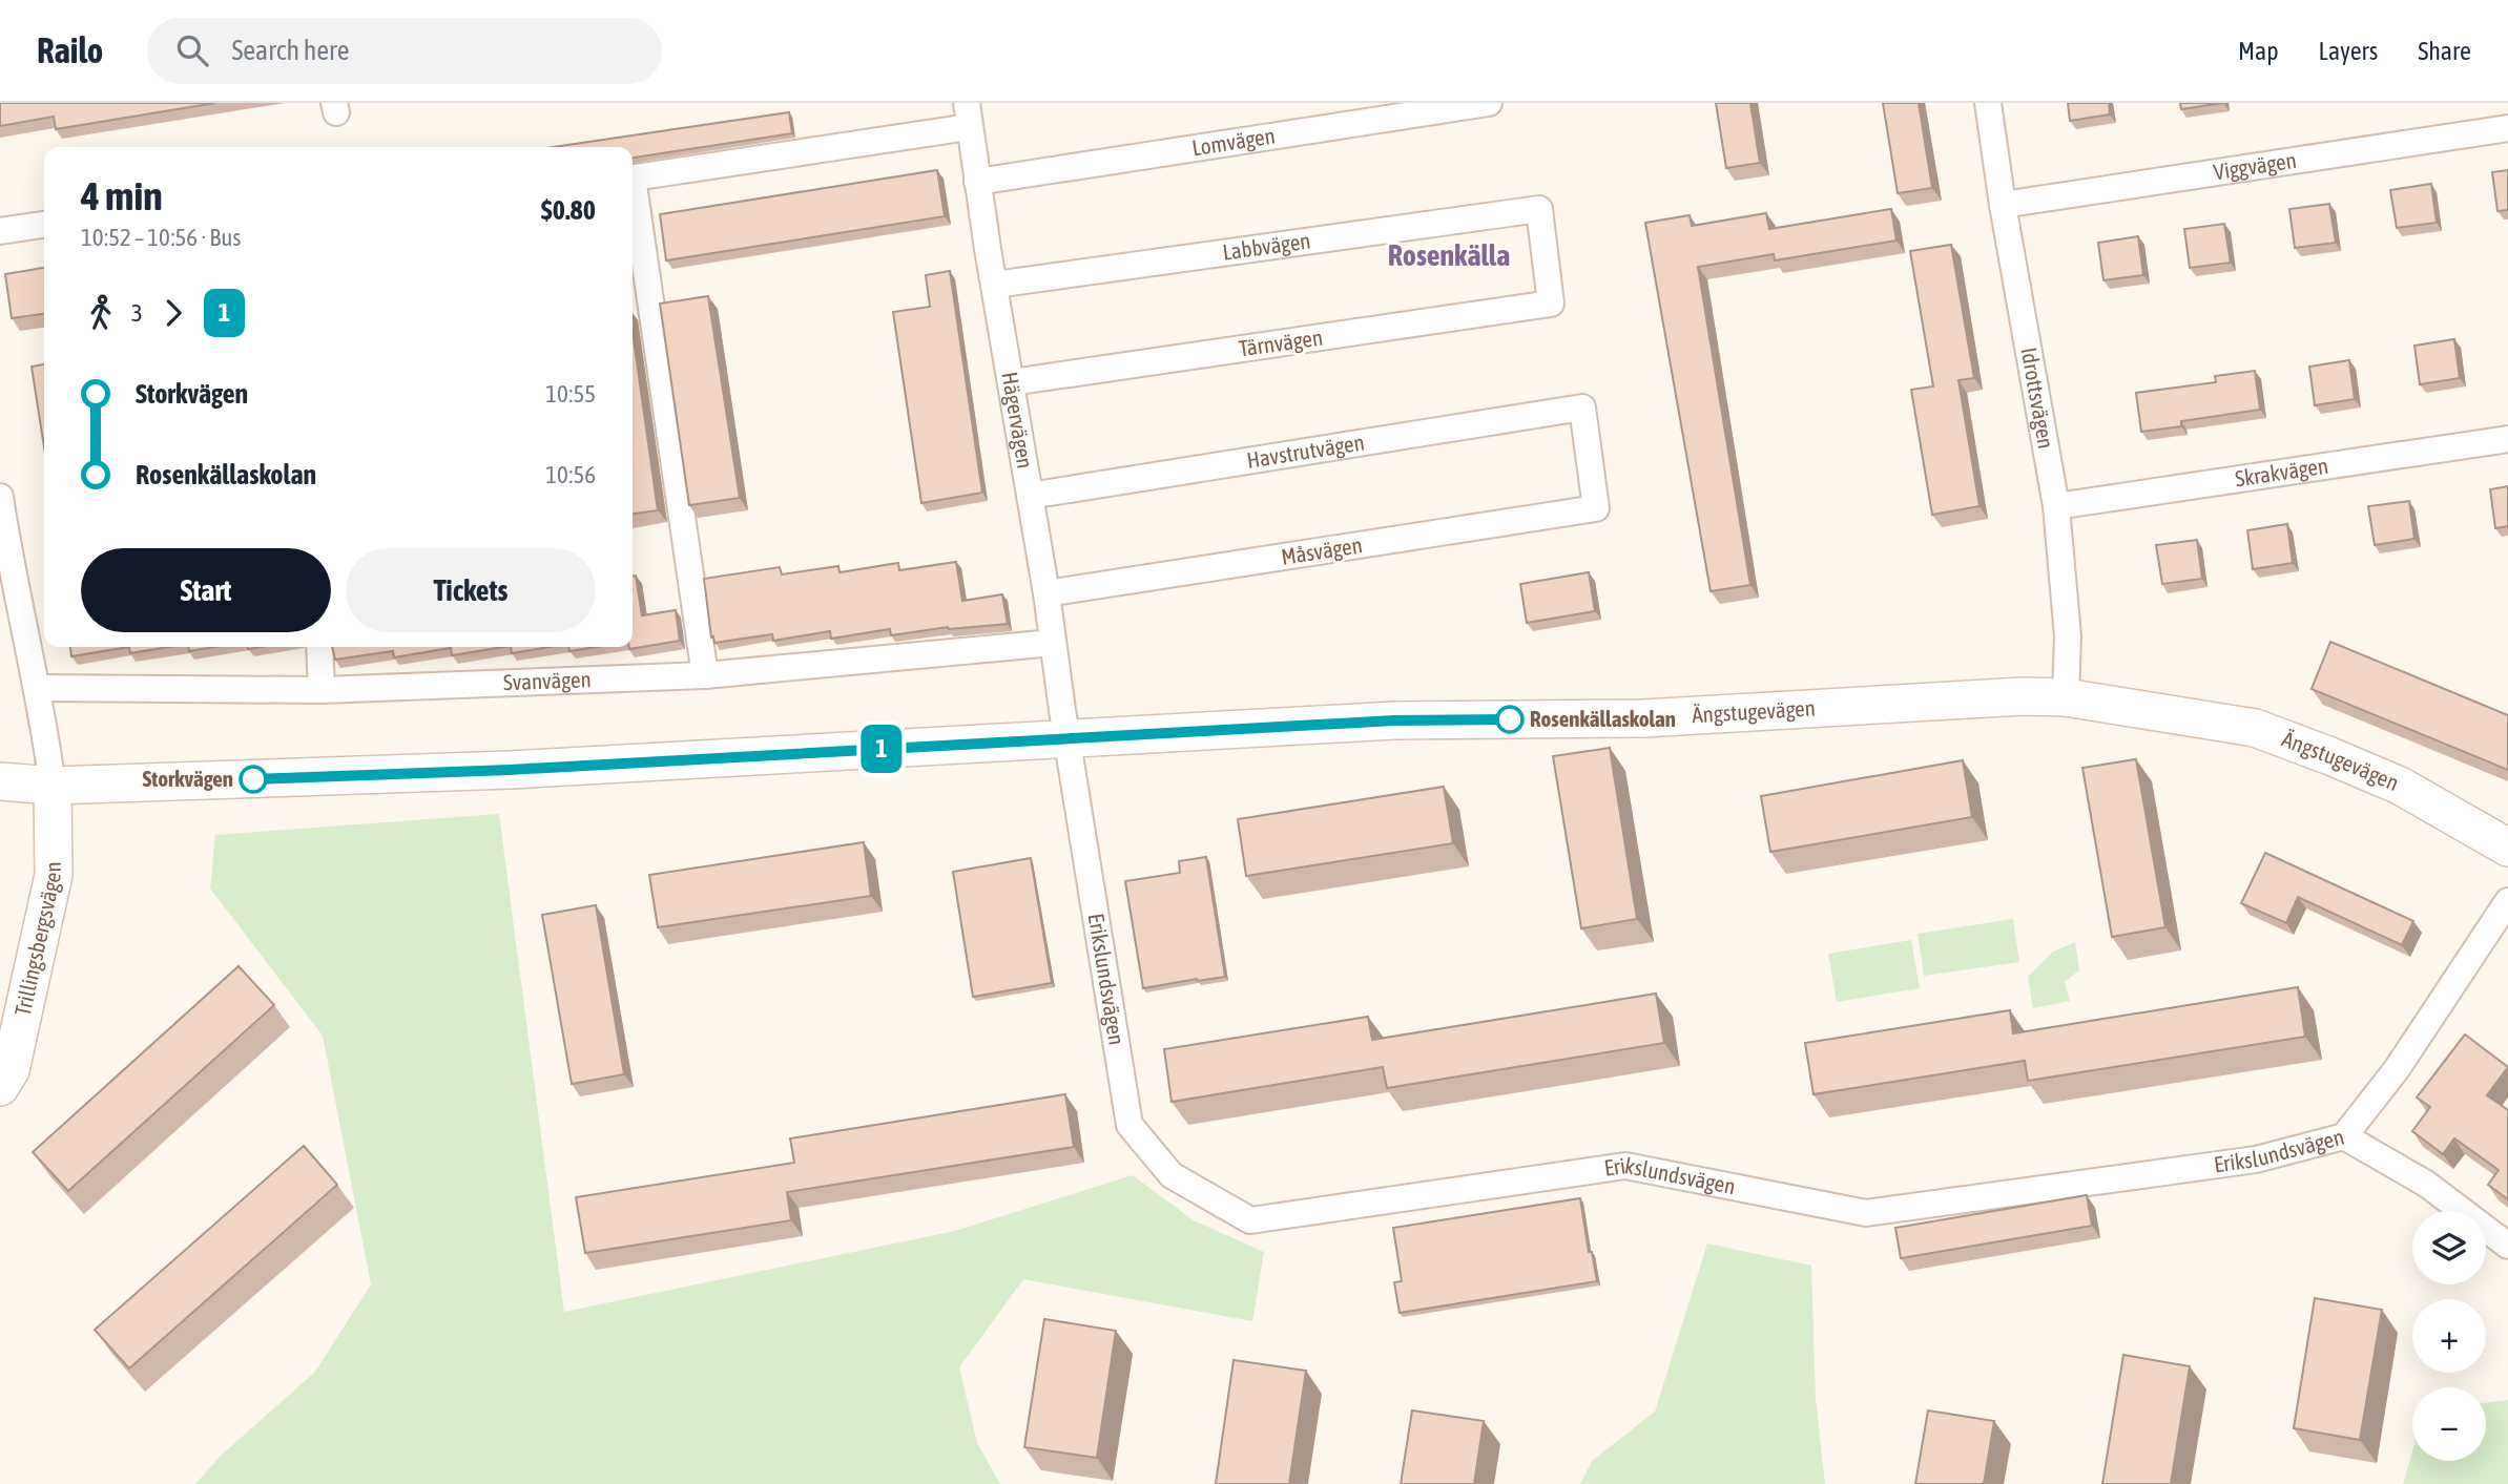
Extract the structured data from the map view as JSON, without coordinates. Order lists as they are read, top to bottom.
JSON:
{
  "streets": {
    "street": [
      "Lomvägen",
      "Viggvägen",
      "Labbvägen",
      "Tärnvägen",
      "Idrottsvägen",
      "Hägervägen",
      "Havstrutvägen",
      "Skrakvägen",
      "Måsvägen",
      "Svanvägen",
      "Ängstugevägen",
      "Trillingsbergsvägen",
      "Erikslundsvägen"
    ]
  },
  "crossings": [
    ["Lomvägen", "Hägervägen"],
    ["Viggvägen", "Idrottsvägen"],
    ["Labbvägen", "Tärnvägen"],
    ["Labbvägen", "Hägervägen"],
    ["Tärnvägen", "Hägervägen"],
    ["Idrottsvägen", "Skrakvägen"],
    ["Idrottsvägen", "Ängstugevägen"],
    ["Hägervägen", "Havstrutvägen"],
    ["Hägervägen", "Måsvägen"],
    ["Hägervägen", "Svanvägen"],
    ["Hägervägen", "Ängstugevägen"],
    ["Hägervägen", "Erikslundsvägen"],
    ["Havstrutvägen", "Måsvägen"],
    ["Ängstugevägen", "Trillingsbergsvägen"],
    ["Ängstugevägen", "Erikslundsvägen"]
  ],
  "districts": ["Rosenkälla"],
  "places": ["Rosenkällaskolan", "Storkvägen"],
  "lines": ["bus line 1"],
  "page": {
    "header": "Railo",
    "search": "Search here",
    "nav": ["Map", "Layers", "Share"],
    "on_map": "1",
    "heading": ["4 min", "10:52 – 10:56 · Bus", "$0.80"],
    "legs": ["3", "1"],
    "list": [
      {
        "name": "Storkvägen",
        "value": "10:55"
      },
      {
        "name": "Rosenkällaskolan",
        "value": "10:56"
      }
    ],
    "buttons": ["Start", "Tickets"],
    "map_buttons": ["+", "−"]
  }
}
